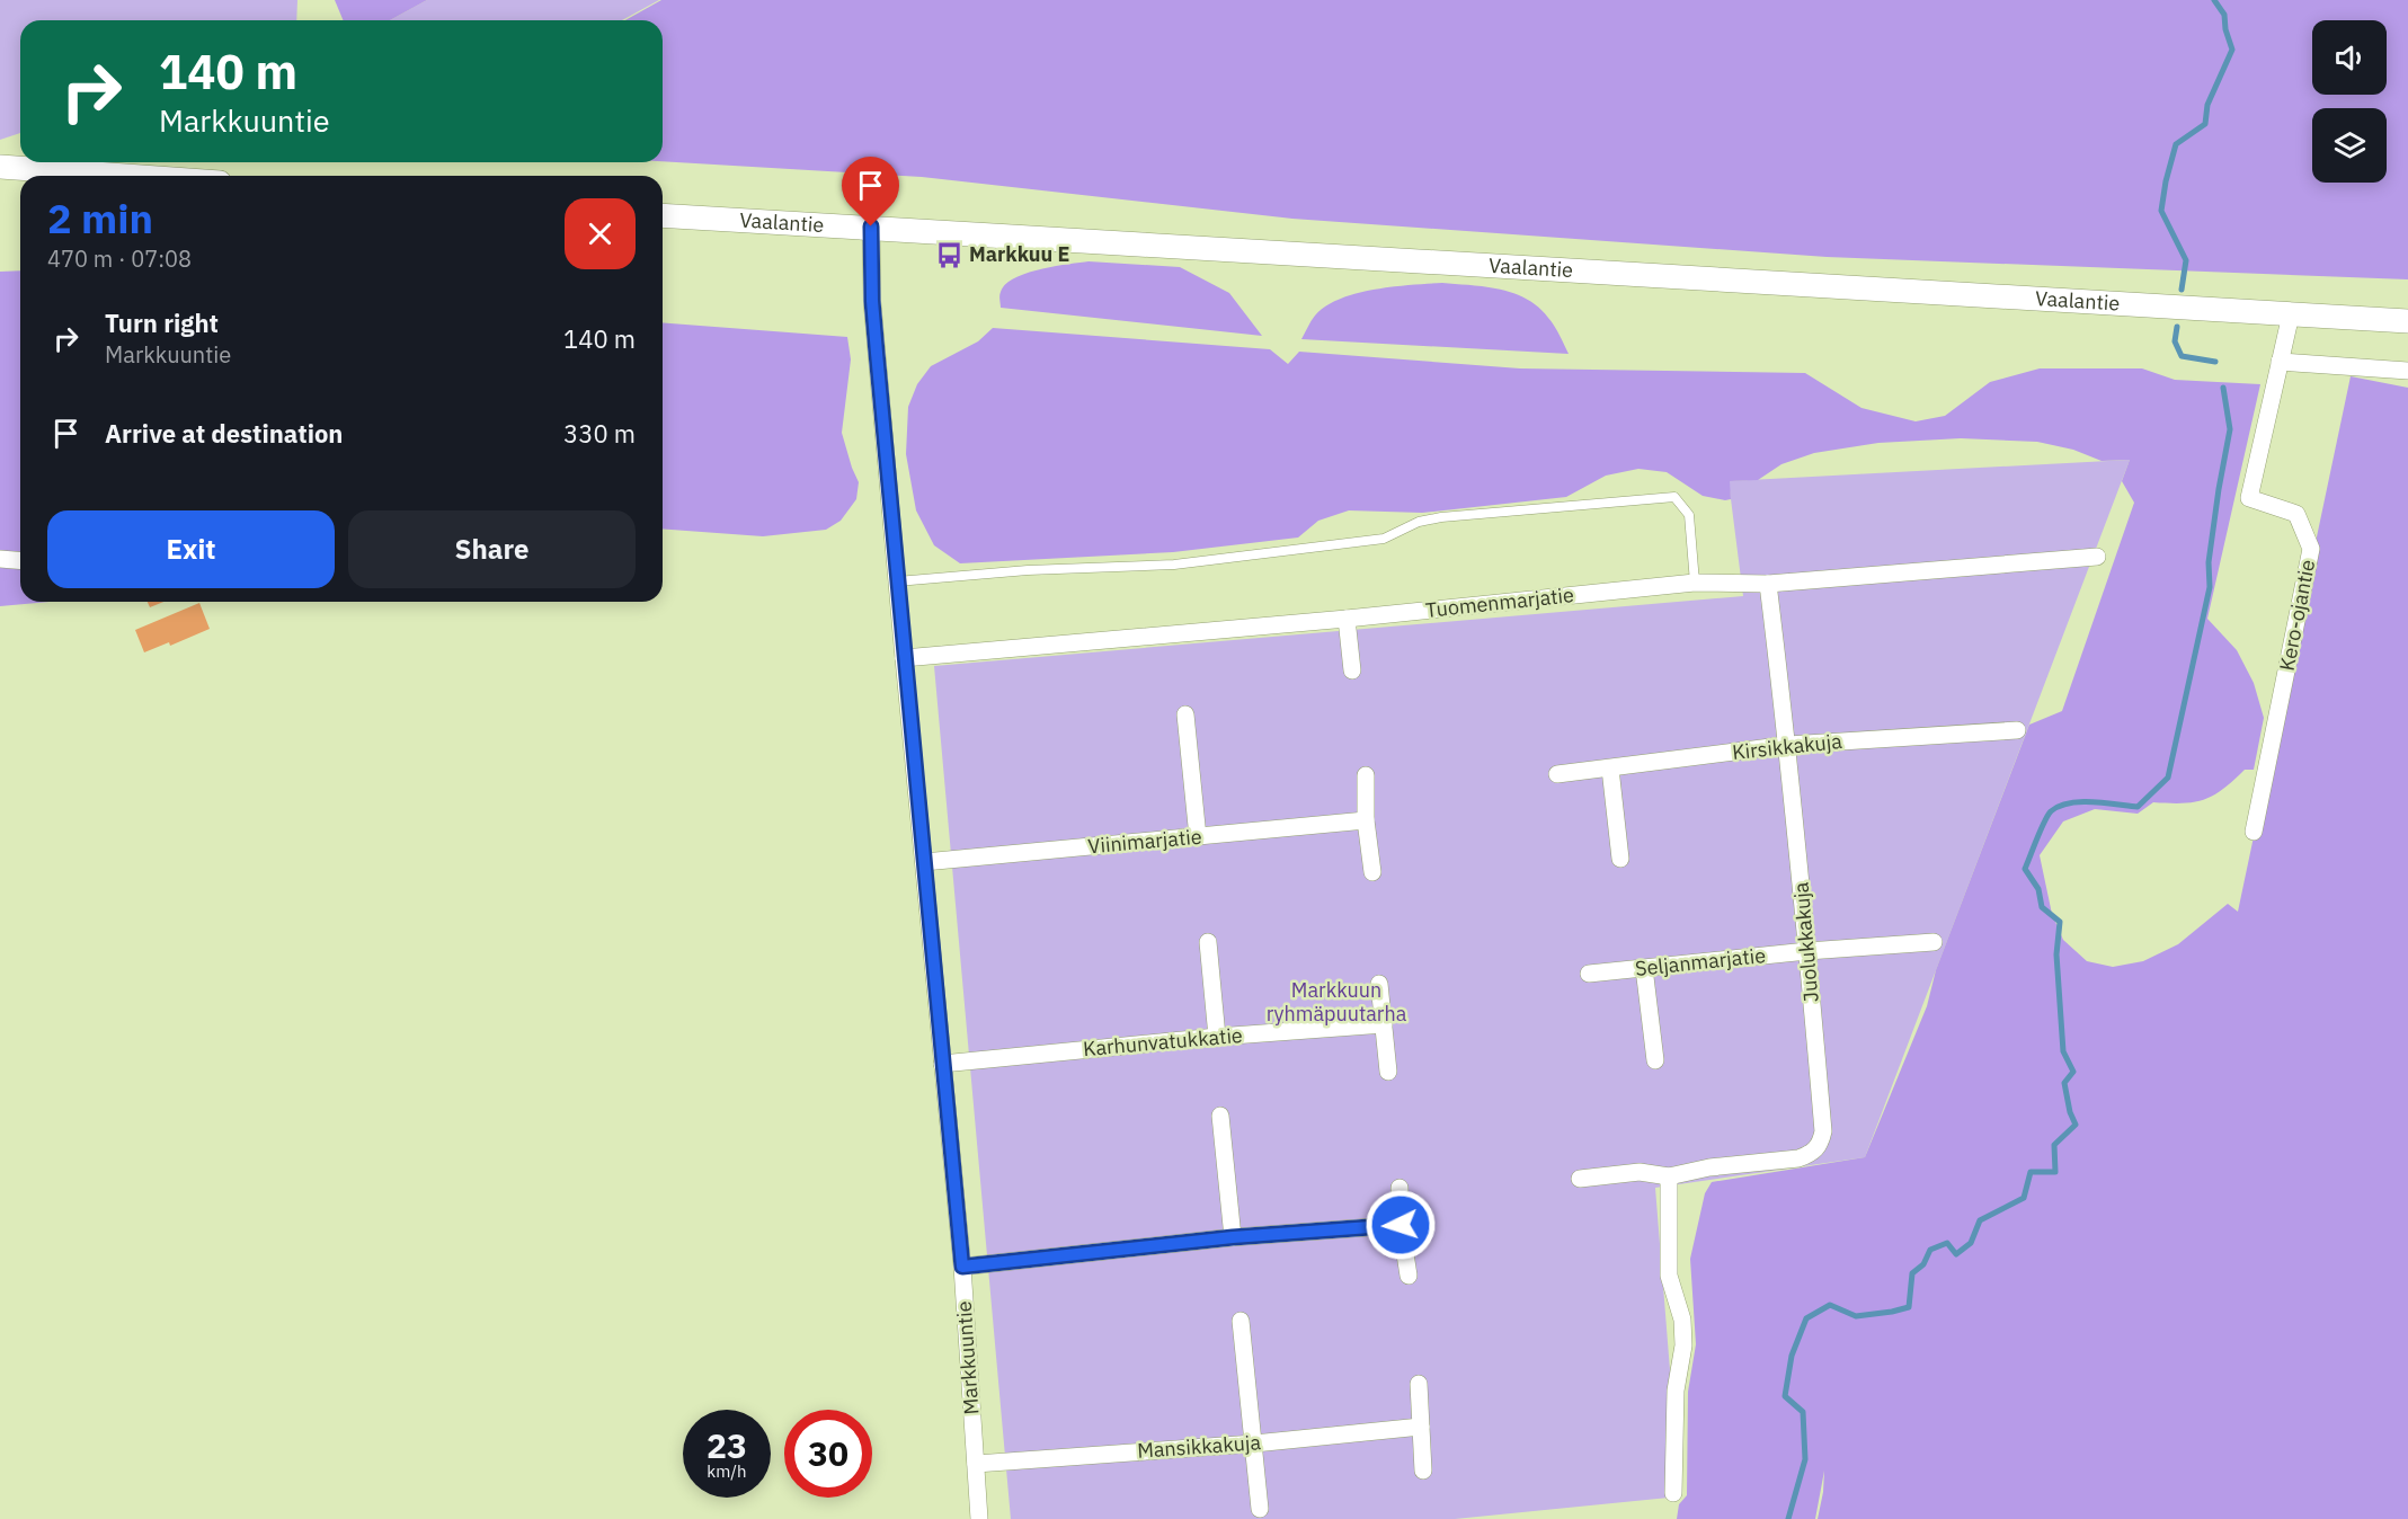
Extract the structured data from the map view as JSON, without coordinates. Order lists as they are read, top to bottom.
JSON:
{
  "streets": {
    "street": [
      "Vaalantie",
      "Tuomenmarjatie",
      "Kero-ojantie",
      "Kirsikkakuja",
      "Viinimarjatie",
      "Juolukkakuja",
      "Seljanmarjatie",
      "Karhunvatukkatie",
      "Markkuuntie",
      "Mansikkakuja"
    ]
  },
  "crossings": [
    ["Vaalantie", "Kero-ojantie"],
    ["Vaalantie", "Markkuuntie"],
    ["Tuomenmarjatie", "Juolukkakuja"],
    ["Tuomenmarjatie", "Markkuuntie"],
    ["Kirsikkakuja", "Juolukkakuja"],
    ["Viinimarjatie", "Markkuuntie"],
    ["Juolukkakuja", "Seljanmarjatie"],
    ["Karhunvatukkatie", "Markkuuntie"],
    ["Markkuuntie", "Mansikkakuja"]
  ],
  "parks": ["Markkuun ryhmäpuutarha"],
  "places": {
    "bus stop": ["Markkuu E"]
  },
  "page": {
    "turn": ["140 m", "Markkuuntie"],
    "heading": ["2 min", "470 m · 07:08"],
    "list": [
      {
        "name": "Turn right",
        "note": "Markkuuntie",
        "value": "140 m"
      },
      {
        "name": "Arrive at destination",
        "value": "330 m"
      }
    ],
    "buttons": ["Exit", "Share"],
    "speed": "23 km/h",
    "limit": "30"
  }
}
